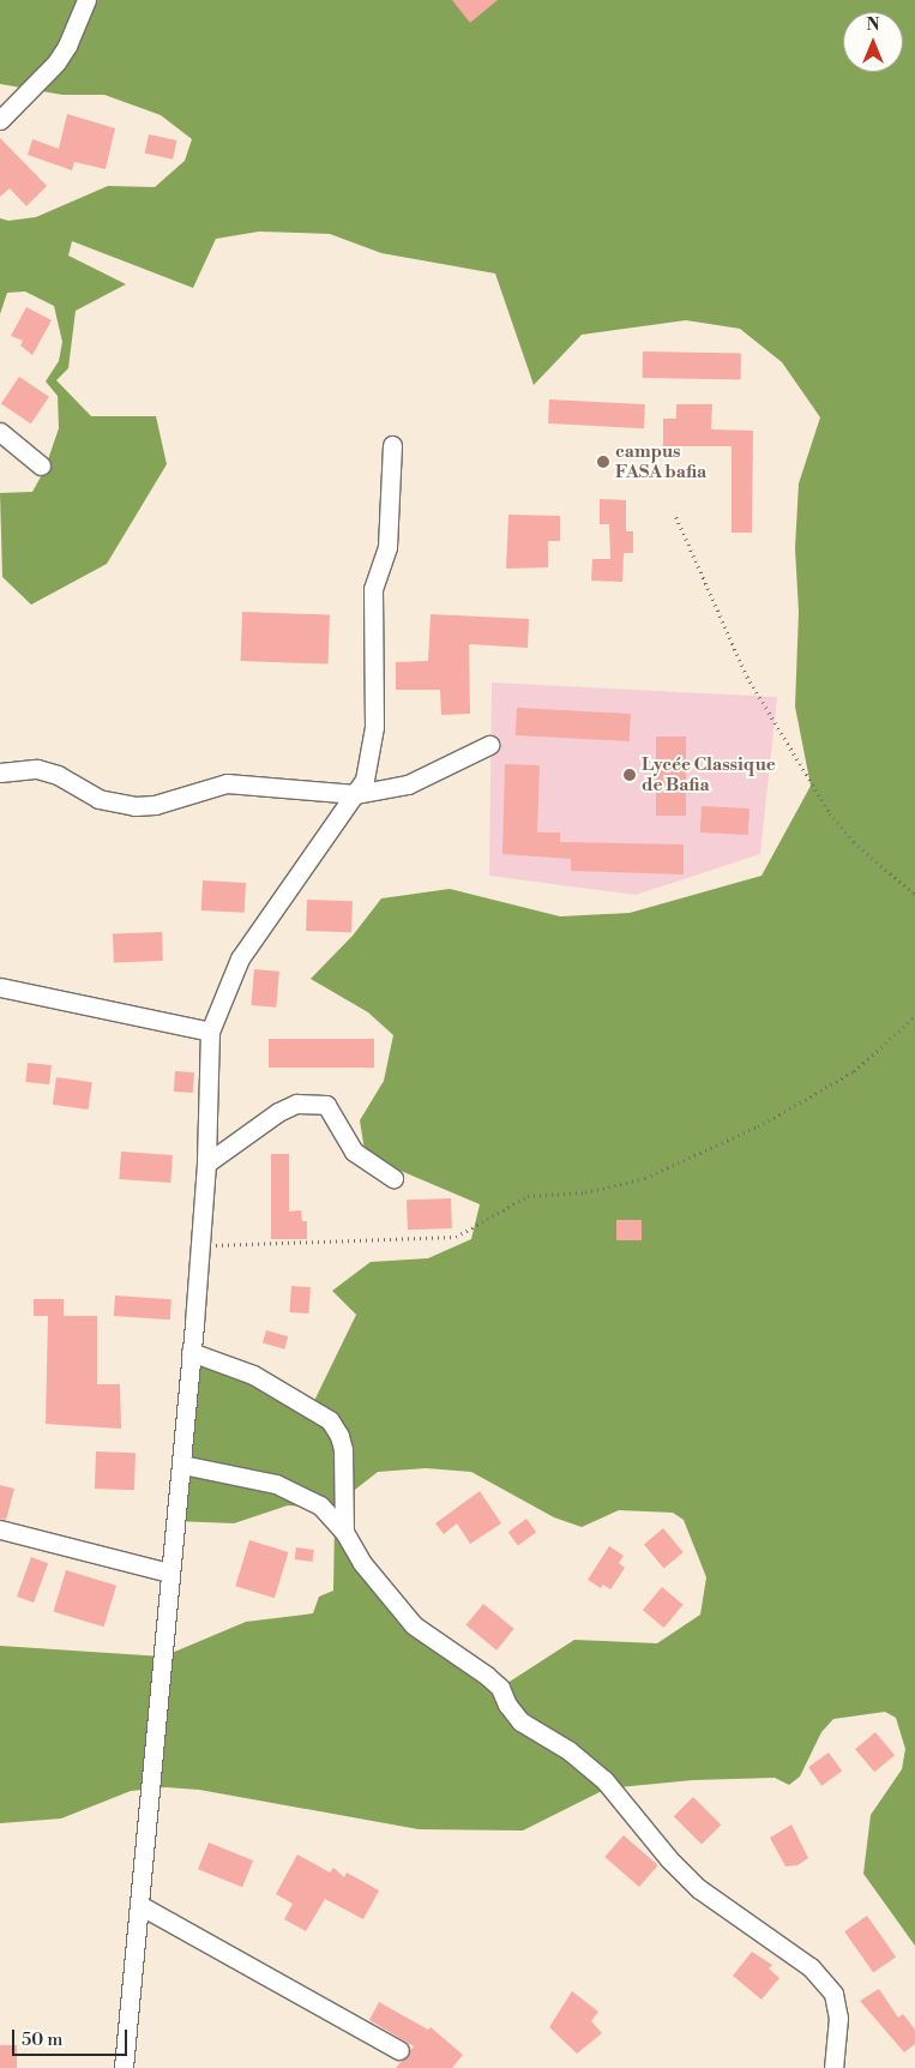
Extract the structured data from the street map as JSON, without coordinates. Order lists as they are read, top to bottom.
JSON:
{
  "places": ["campus FASA bafia", "Lycée Classique de Bafia"],
  "scale_bar": "50 m",
  "north": "top"
}
